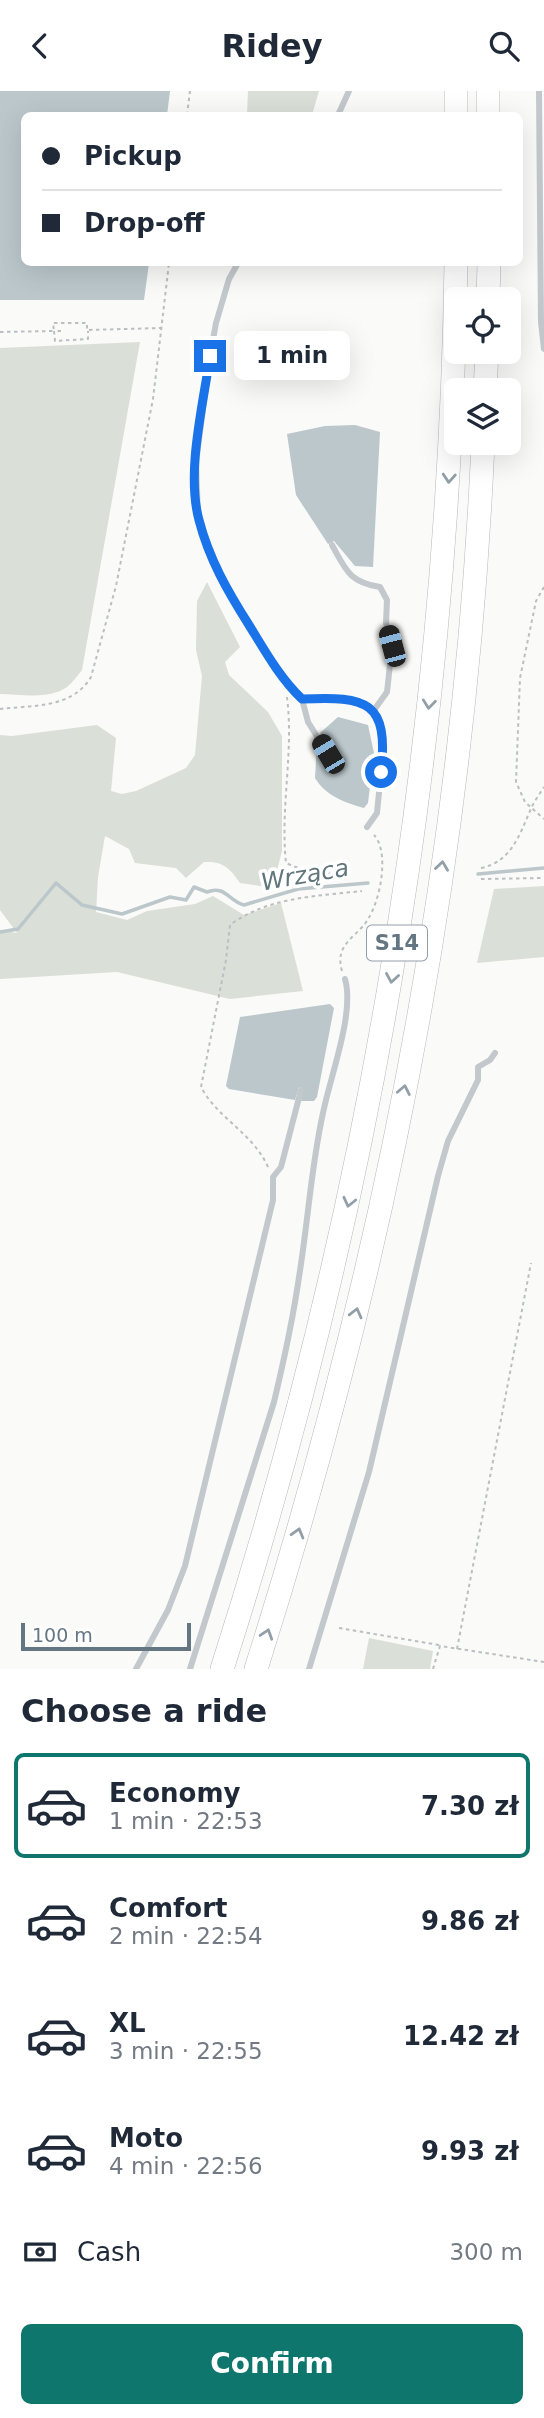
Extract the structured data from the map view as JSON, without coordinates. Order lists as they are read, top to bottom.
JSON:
{
  "streets": {
    "highway": ["S14"]
  },
  "water": ["Wrząca"],
  "scale_bar": "100 m",
  "page": {
    "header": "Ridey",
    "banner": ["Pickup", "Drop-off"],
    "bubble": "1 min",
    "scale": "100 m",
    "heading": "Choose a ride",
    "list": [
      {
        "name": "Economy",
        "note": "1 min · 22:53",
        "value": "7.30 zł"
      },
      {
        "name": "Comfort",
        "note": "2 min · 22:54",
        "value": "9.86 zł"
      },
      {
        "name": "XL",
        "note": "3 min · 22:55",
        "value": "12.42 zł"
      },
      {
        "name": "Moto",
        "note": "4 min · 22:56",
        "value": "9.93 zł"
      }
    ],
    "pay": ["Cash", "300 m"],
    "buttons": "Confirm"
  }
}
